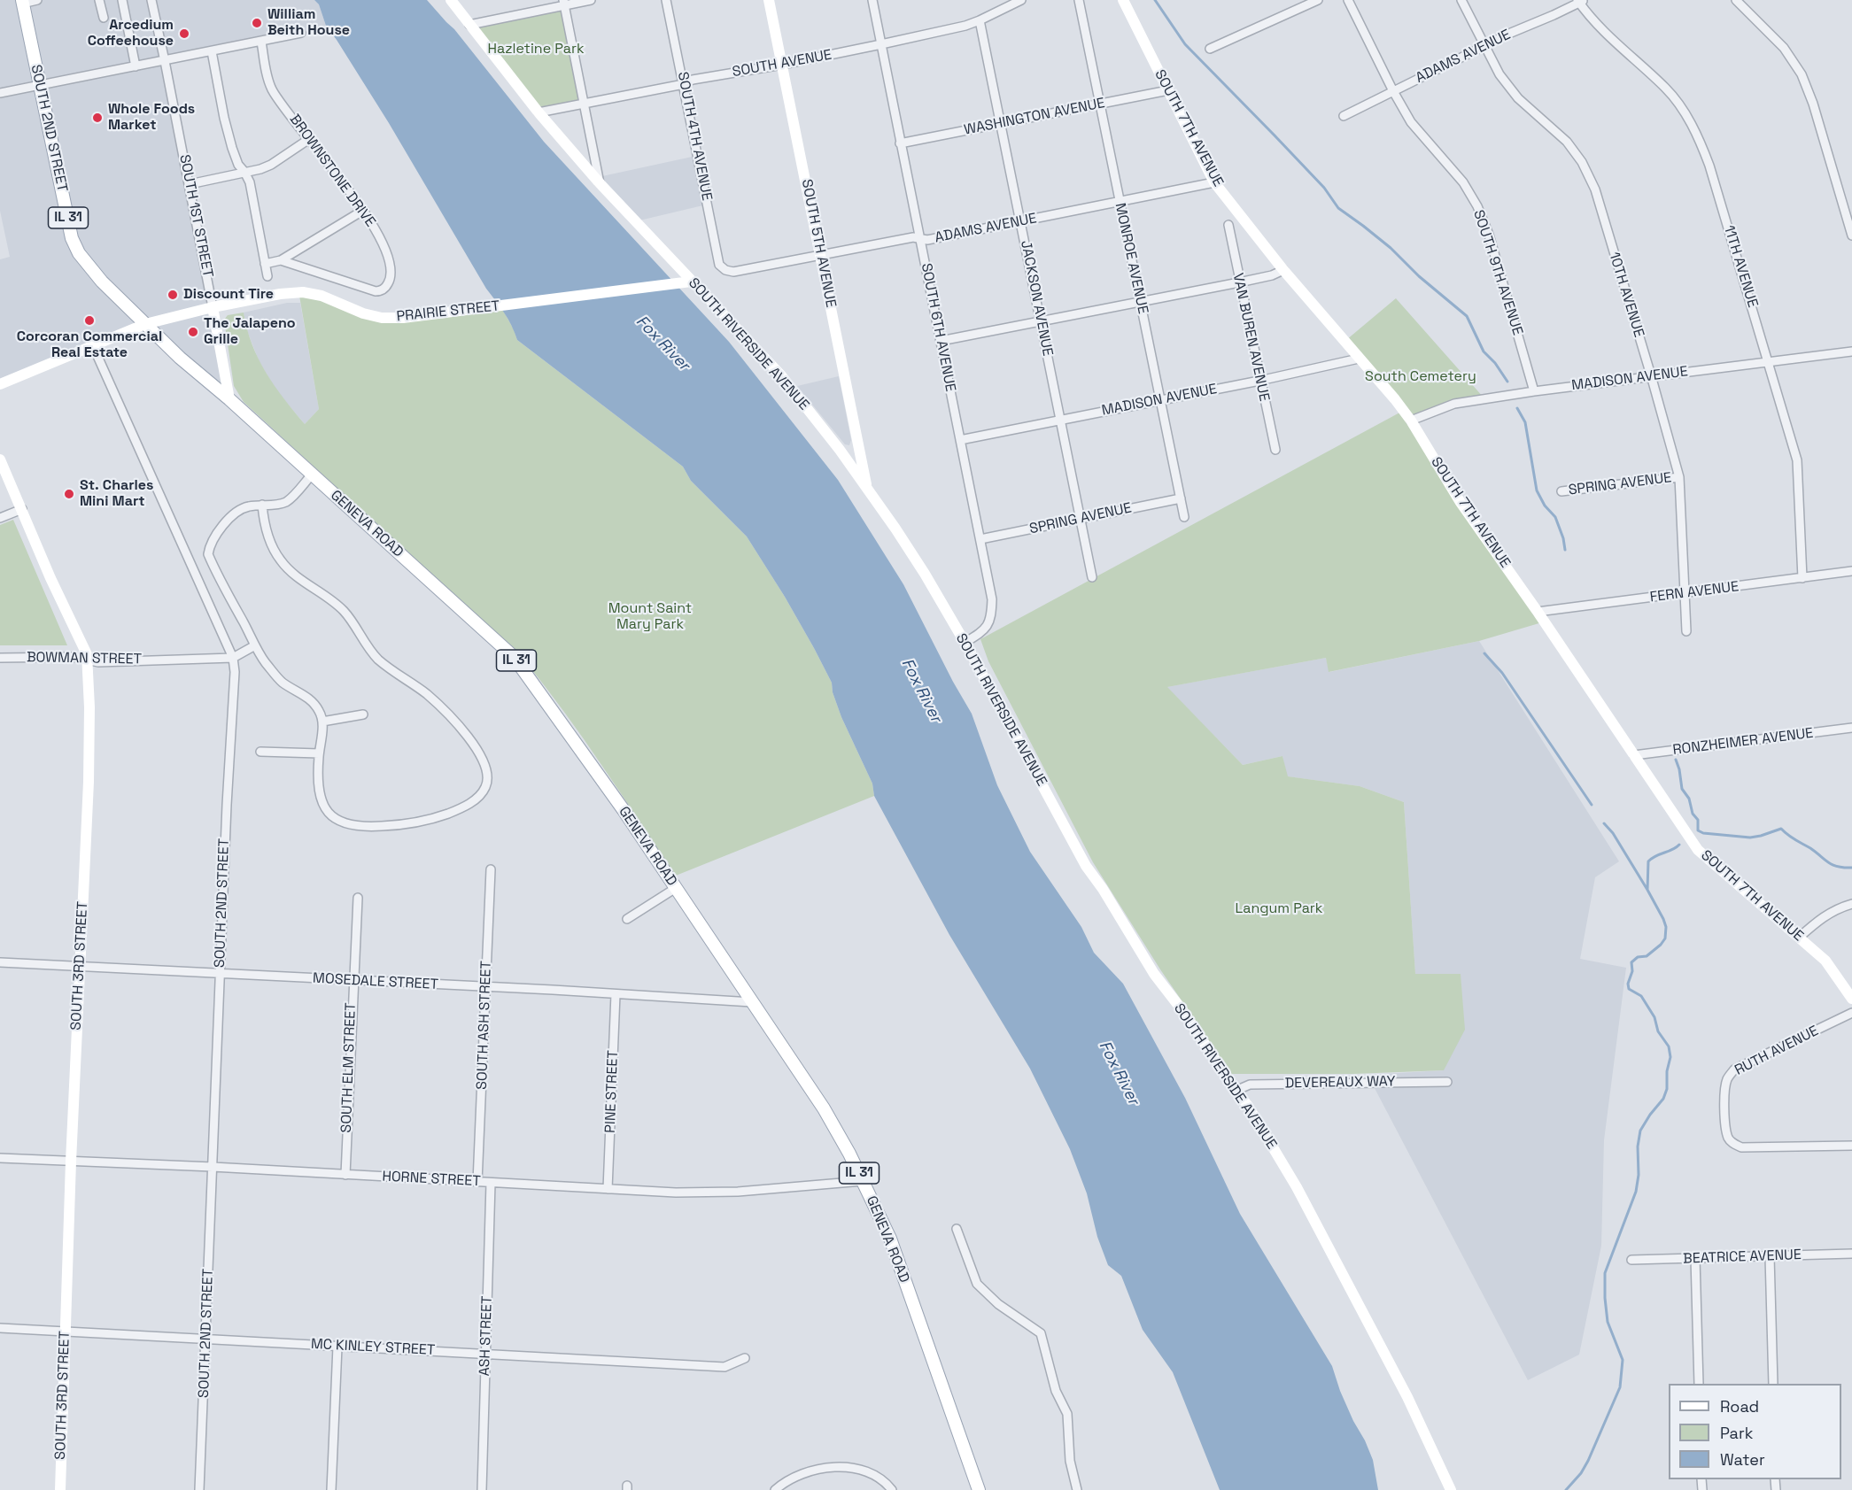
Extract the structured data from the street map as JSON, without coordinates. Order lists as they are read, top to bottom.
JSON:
{
  "streets": {
    "main road": ["SOUTH 2ND STREET", "IL 31", "GENEVA ROAD"],
    "street": [
      "ADAMS AVENUE",
      "SOUTH AVENUE",
      "WASHINGTON AVENUE",
      "SOUTH 7TH AVENUE",
      "SOUTH 4TH AVENUE",
      "BROWNSTONE DRIVE",
      "SOUTH 1ST STREET",
      "SOUTH 5TH AVENUE",
      "MONROE AVENUE",
      "11TH AVENUE",
      "SOUTH 9TH AVENUE",
      "10TH AVENUE",
      "JACKSON AVENUE",
      "PRAIRIE STREET",
      "SOUTH 6TH AVENUE",
      "VAN BUREN AVENUE",
      "SOUTH RIVERSIDE AVENUE",
      "MADISON AVENUE",
      "SPRING AVENUE",
      "FERN AVENUE",
      "BOWMAN STREET",
      "RONZHEIMER AVENUE",
      "SOUTH 3RD STREET",
      "MOSEDALE STREET",
      "SOUTH ASH STREET",
      "RUTH AVENUE",
      "SOUTH ELM STREET",
      "DEVEREAUX WAY",
      "PINE STREET",
      "HORNE STREET",
      "BEATRICE AVENUE",
      "ASH STREET",
      "MC KINLEY STREET"
    ]
  },
  "crossings": [
    ["ADAMS AVENUE", "SOUTH 7TH AVENUE"],
    ["ADAMS AVENUE", "SOUTH 4TH AVENUE"],
    ["ADAMS AVENUE", "SOUTH 5TH AVENUE"],
    ["ADAMS AVENUE", "MONROE AVENUE"],
    ["ADAMS AVENUE", "11TH AVENUE"],
    ["ADAMS AVENUE", "SOUTH 9TH AVENUE"],
    ["ADAMS AVENUE", "10TH AVENUE"],
    ["ADAMS AVENUE", "JACKSON AVENUE"],
    ["ADAMS AVENUE", "SOUTH 6TH AVENUE"],
    ["SOUTH AVENUE", "SOUTH 4TH AVENUE"],
    ["SOUTH AVENUE", "SOUTH 5TH AVENUE"],
    ["SOUTH AVENUE", "JACKSON AVENUE"],
    ["SOUTH AVENUE", "SOUTH 6TH AVENUE"],
    ["SOUTH AVENUE", "SOUTH RIVERSIDE AVENUE"],
    ["WASHINGTON AVENUE", "SOUTH 7TH AVENUE"],
    ["WASHINGTON AVENUE", "MONROE AVENUE"],
    ["WASHINGTON AVENUE", "JACKSON AVENUE"],
    ["WASHINGTON AVENUE", "SOUTH 6TH AVENUE"],
    ["SOUTH 2ND STREET", "PRAIRIE STREET"],
    ["SOUTH 2ND STREET", "GENEVA ROAD"],
    ["SOUTH 2ND STREET", "BOWMAN STREET"],
    ["SOUTH 2ND STREET", "MOSEDALE STREET"],
    ["SOUTH 2ND STREET", "HORNE STREET"],
    ["SOUTH 2ND STREET", "MC KINLEY STREET"],
    ["SOUTH 7TH AVENUE", "MADISON AVENUE"],
    ["SOUTH 7TH AVENUE", "FERN AVENUE"],
    ["SOUTH 7TH AVENUE", "RONZHEIMER AVENUE"],
    ["SOUTH 1ST STREET", "PRAIRIE STREET"],
    ["SOUTH 5TH AVENUE", "SOUTH RIVERSIDE AVENUE"],
    ["MONROE AVENUE", "MADISON AVENUE"],
    ["MONROE AVENUE", "SPRING AVENUE"],
    ["11TH AVENUE", "MADISON AVENUE"],
    ["11TH AVENUE", "FERN AVENUE"],
    ["SOUTH 9TH AVENUE", "MADISON AVENUE"],
    ["10TH AVENUE", "MADISON AVENUE"],
    ["10TH AVENUE", "SPRING AVENUE"],
    ["10TH AVENUE", "FERN AVENUE"],
    ["JACKSON AVENUE", "MADISON AVENUE"],
    ["JACKSON AVENUE", "SPRING AVENUE"],
    ["PRAIRIE STREET", "SOUTH RIVERSIDE AVENUE"],
    ["PRAIRIE STREET", "GENEVA ROAD"],
    ["SOUTH 6TH AVENUE", "SOUTH RIVERSIDE AVENUE"],
    ["SOUTH 6TH AVENUE", "MADISON AVENUE"],
    ["SOUTH 6TH AVENUE", "SPRING AVENUE"],
    ["VAN BUREN AVENUE", "MADISON AVENUE"],
    ["SOUTH RIVERSIDE AVENUE", "DEVEREAUX WAY"],
    ["GENEVA ROAD", "MOSEDALE STREET"],
    ["GENEVA ROAD", "HORNE STREET"],
    ["BOWMAN STREET", "SOUTH 3RD STREET"],
    ["SOUTH 3RD STREET", "MOSEDALE STREET"],
    ["SOUTH 3RD STREET", "HORNE STREET"],
    ["SOUTH 3RD STREET", "MC KINLEY STREET"],
    ["MOSEDALE STREET", "SOUTH ASH STREET"],
    ["MOSEDALE STREET", "SOUTH ELM STREET"],
    ["MOSEDALE STREET", "PINE STREET"],
    ["SOUTH ASH STREET", "HORNE STREET"],
    ["SOUTH ELM STREET", "HORNE STREET"],
    ["PINE STREET", "HORNE STREET"],
    ["HORNE STREET", "ASH STREET"],
    ["ASH STREET", "MC KINLEY STREET"]
  ],
  "water": ["Fox River"],
  "parks": [
    "Hazletine Park",
    "South Cemetery",
    "Mount Saint Mary Park",
    "Langum Park"
  ],
  "places": [
    "William Beith House",
    "Arcedium Coffeehouse",
    "Whole Foods Market",
    "Discount Tire",
    "Corcoran Commercial Real Estate",
    "The Jalapeno Grille",
    "St. Charles Mini Mart"
  ],
  "legend": ["Road", "Park", "Water"]
}
